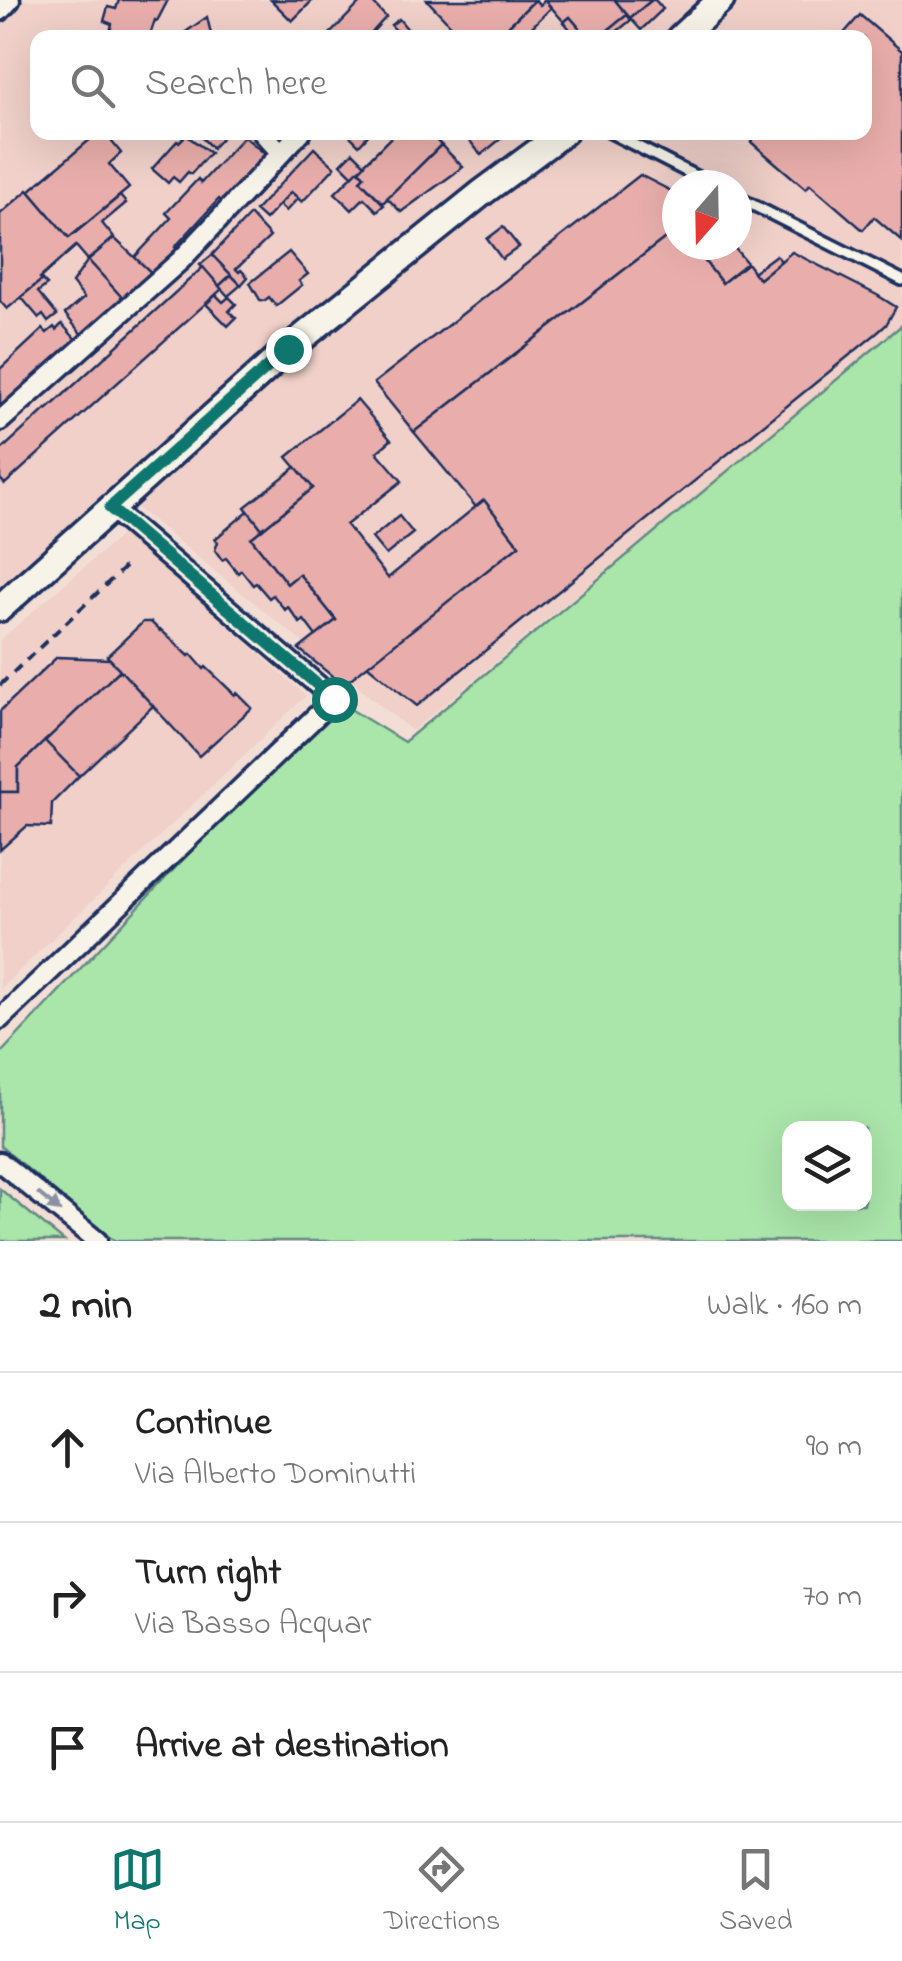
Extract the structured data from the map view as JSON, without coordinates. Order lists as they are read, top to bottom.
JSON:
{
  "north": "bottom",
  "page": {
    "search": "Search here",
    "heading": ["2 min", "Walk · 160 m"],
    "list": [
      ["Continue", "Via Alberto Dominutti", "90 m"],
      ["Turn right", "Via Basso Acquar", "70 m"],
      "Arrive at destination"
    ],
    "nav": ["Map", "Directions", "Saved"]
  }
}
